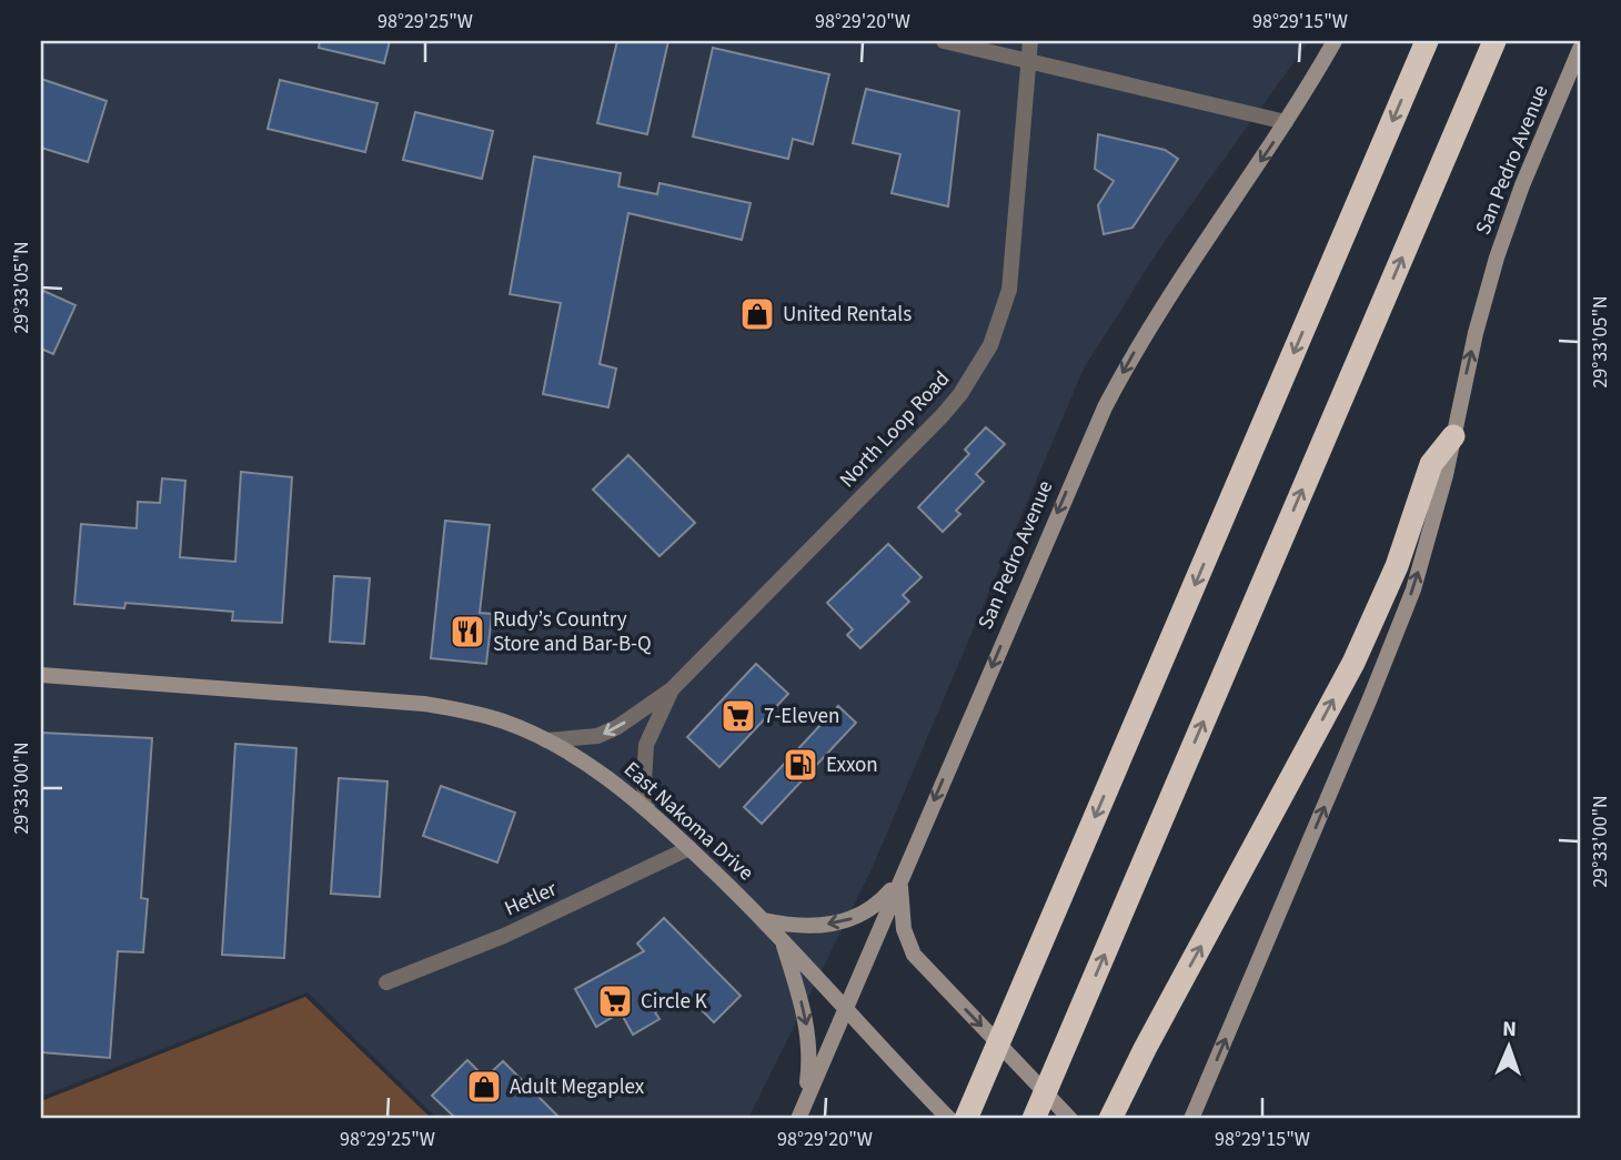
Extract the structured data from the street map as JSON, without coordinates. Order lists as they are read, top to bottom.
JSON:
{
  "streets": {
    "main road": ["San Pedro Avenue", "East Nakoma Drive"],
    "street": ["North Loop Road", "Hetler"]
  },
  "crossings": [
    ["San Pedro Avenue", "East Nakoma Drive"],
    ["North Loop Road", "East Nakoma Drive"],
    ["East Nakoma Drive", "Hetler"]
  ],
  "places": {
    "shop": ["United Rentals", "Adult Megaplex"],
    "restaurant": ["Rudy’s Country Store and Bar-B-Q"],
    "supermarket": ["7-Eleven", "Circle K"],
    "fuel station": ["Exxon"]
  },
  "north": "top",
  "coordinates": [
    "98°29'25\"W",
    "98°29'20\"W",
    "98°29'15\"W",
    "29°33'05\"N",
    "29°33'00\"N"
  ]
}
